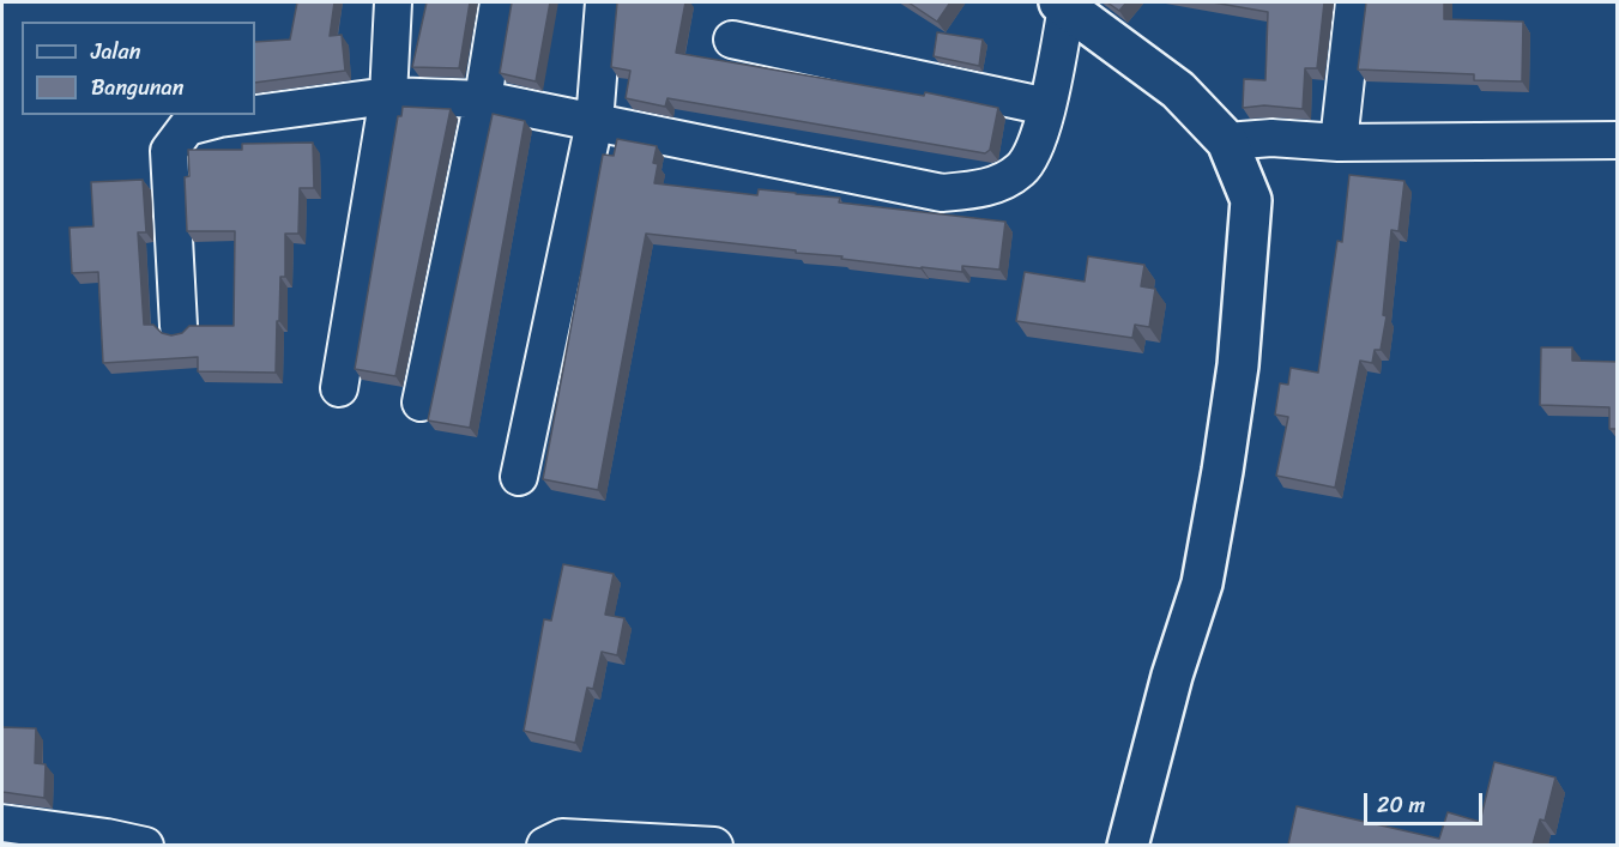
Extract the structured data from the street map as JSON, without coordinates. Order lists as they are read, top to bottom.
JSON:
{
  "legend": ["Jalan", "Bangunan"],
  "scale_bar": "20 m"
}
